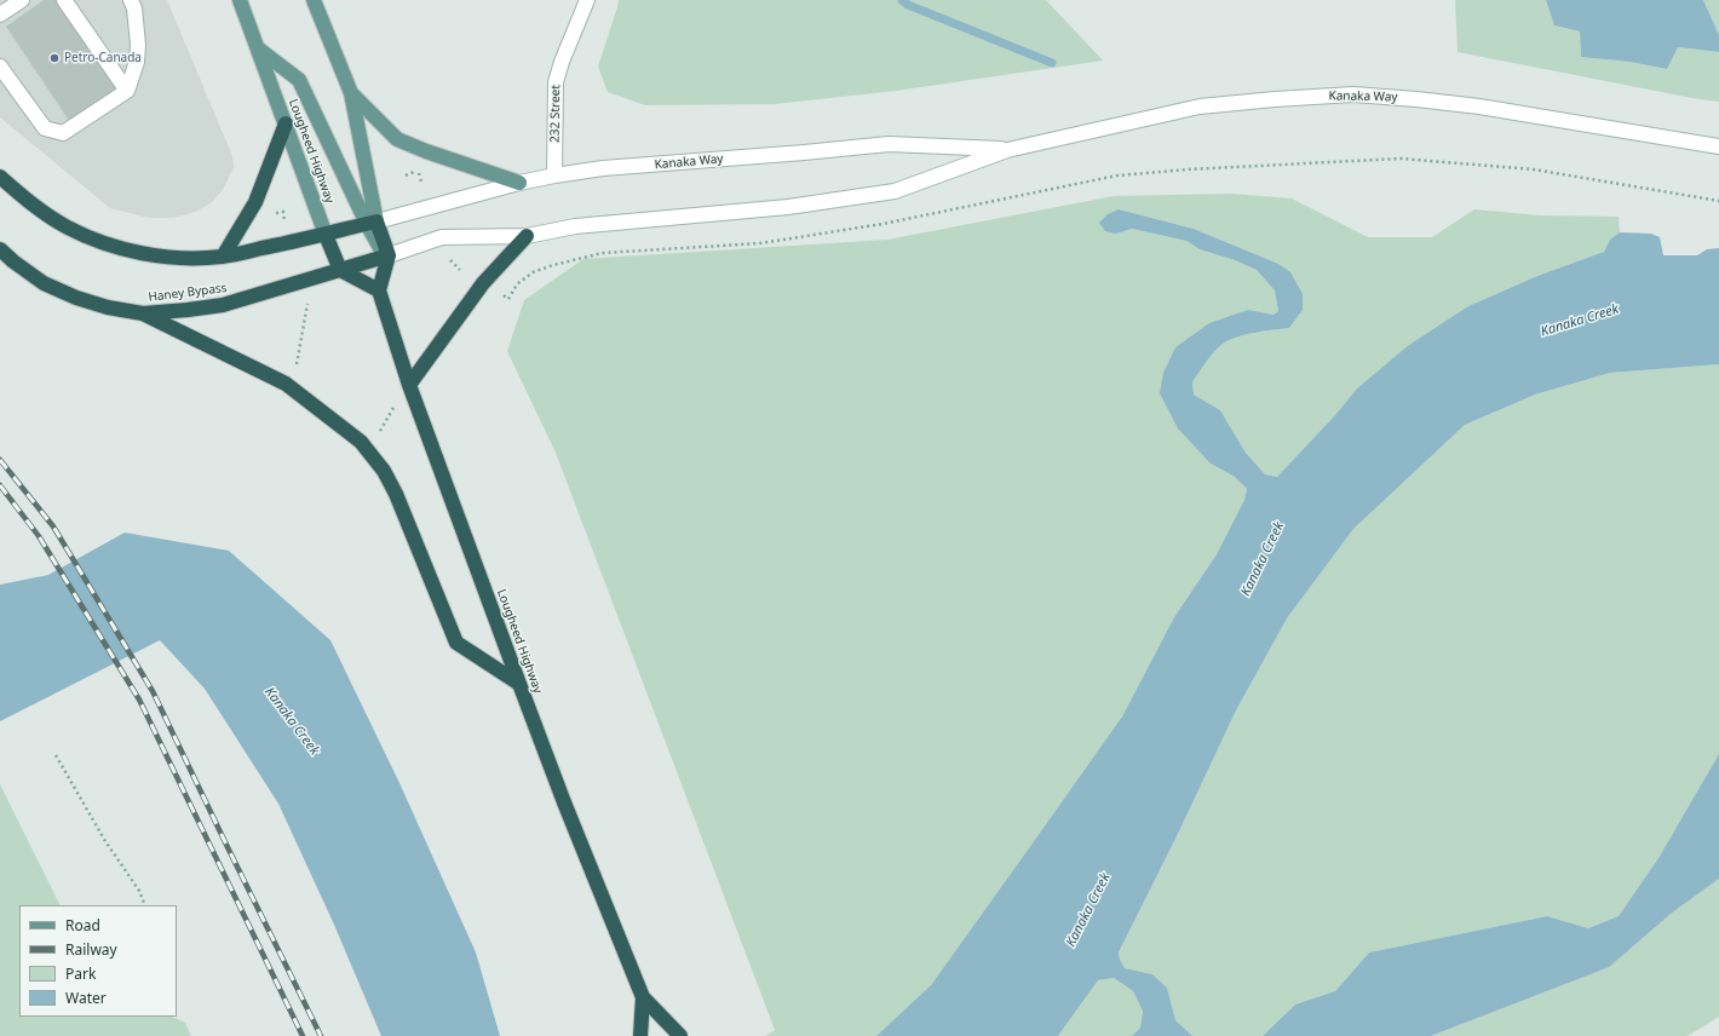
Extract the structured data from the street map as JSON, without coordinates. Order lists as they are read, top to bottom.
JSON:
{
  "streets": {
    "highway": ["Lougheed Highway", "Haney Bypass"],
    "main road": ["Kanaka Way", "232 Street"]
  },
  "crossings": [
    ["Kanaka Way", "232 Street"],
    ["Kanaka Way", "Haney Bypass"],
    ["Lougheed Highway", "Haney Bypass"]
  ],
  "water": ["Kanaka Creek"],
  "places": ["Petro-Canada"],
  "legend": [
    "Road",
    "Railway",
    "Park",
    "Water"
  ]
}
